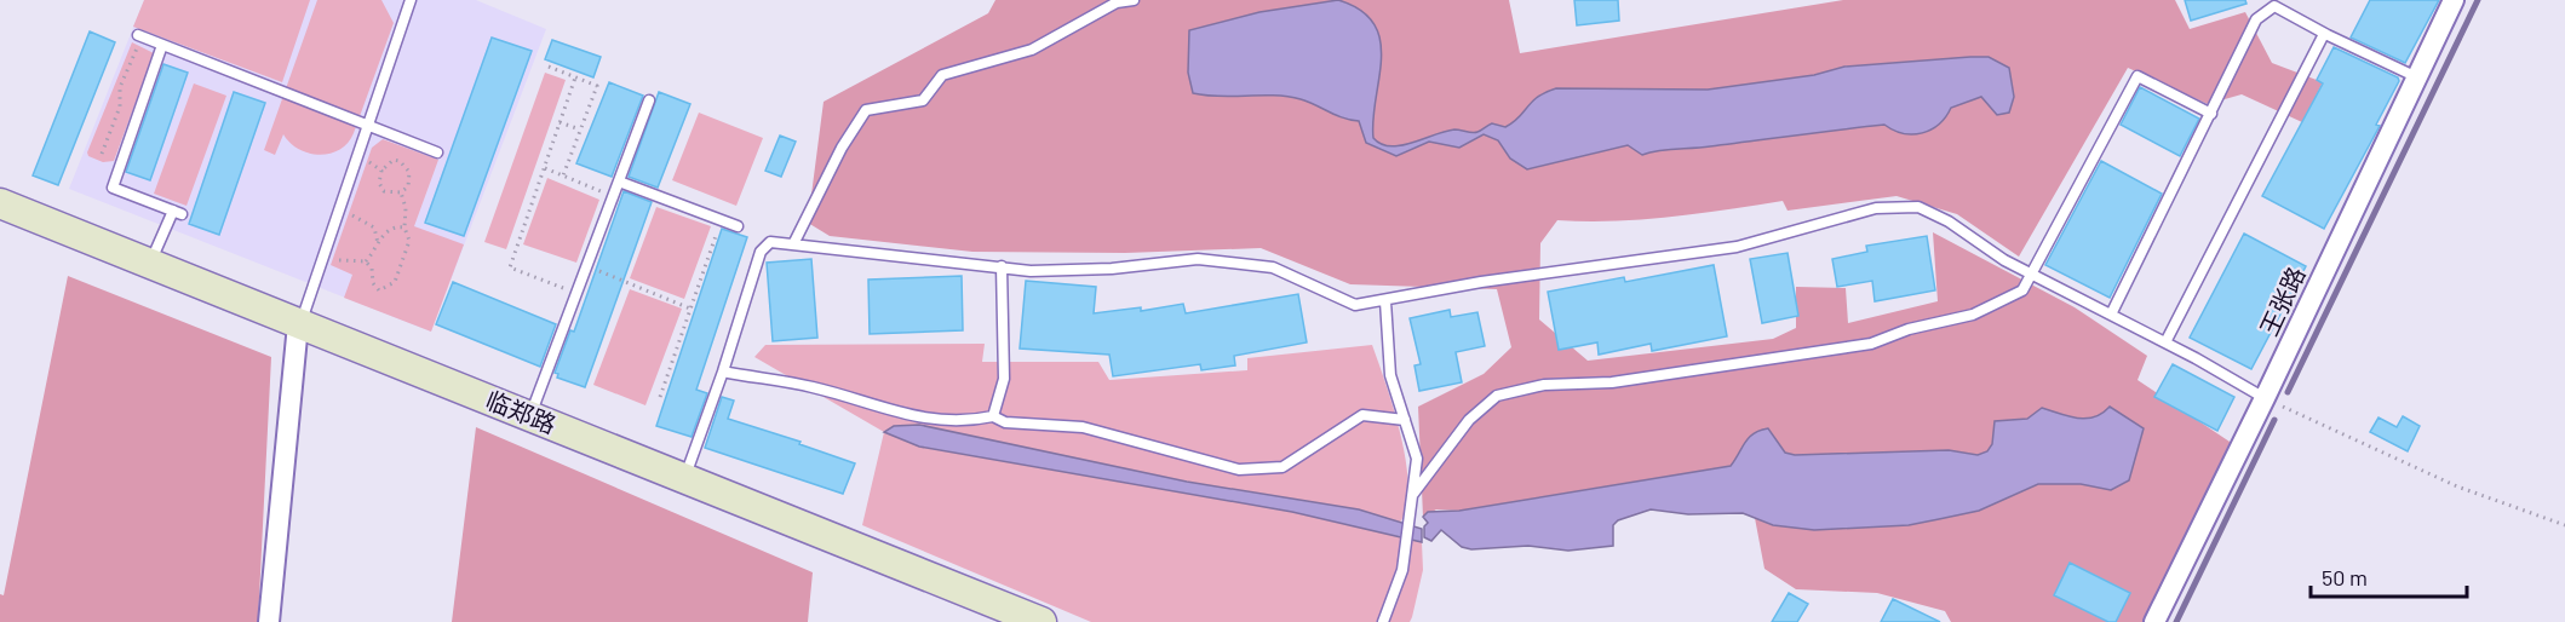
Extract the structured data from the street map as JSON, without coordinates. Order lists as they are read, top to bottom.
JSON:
{
  "streets": {
    "main road": ["临郑路"],
    "street": ["王张路"]
  },
  "scale_bar": "50 m"
}
